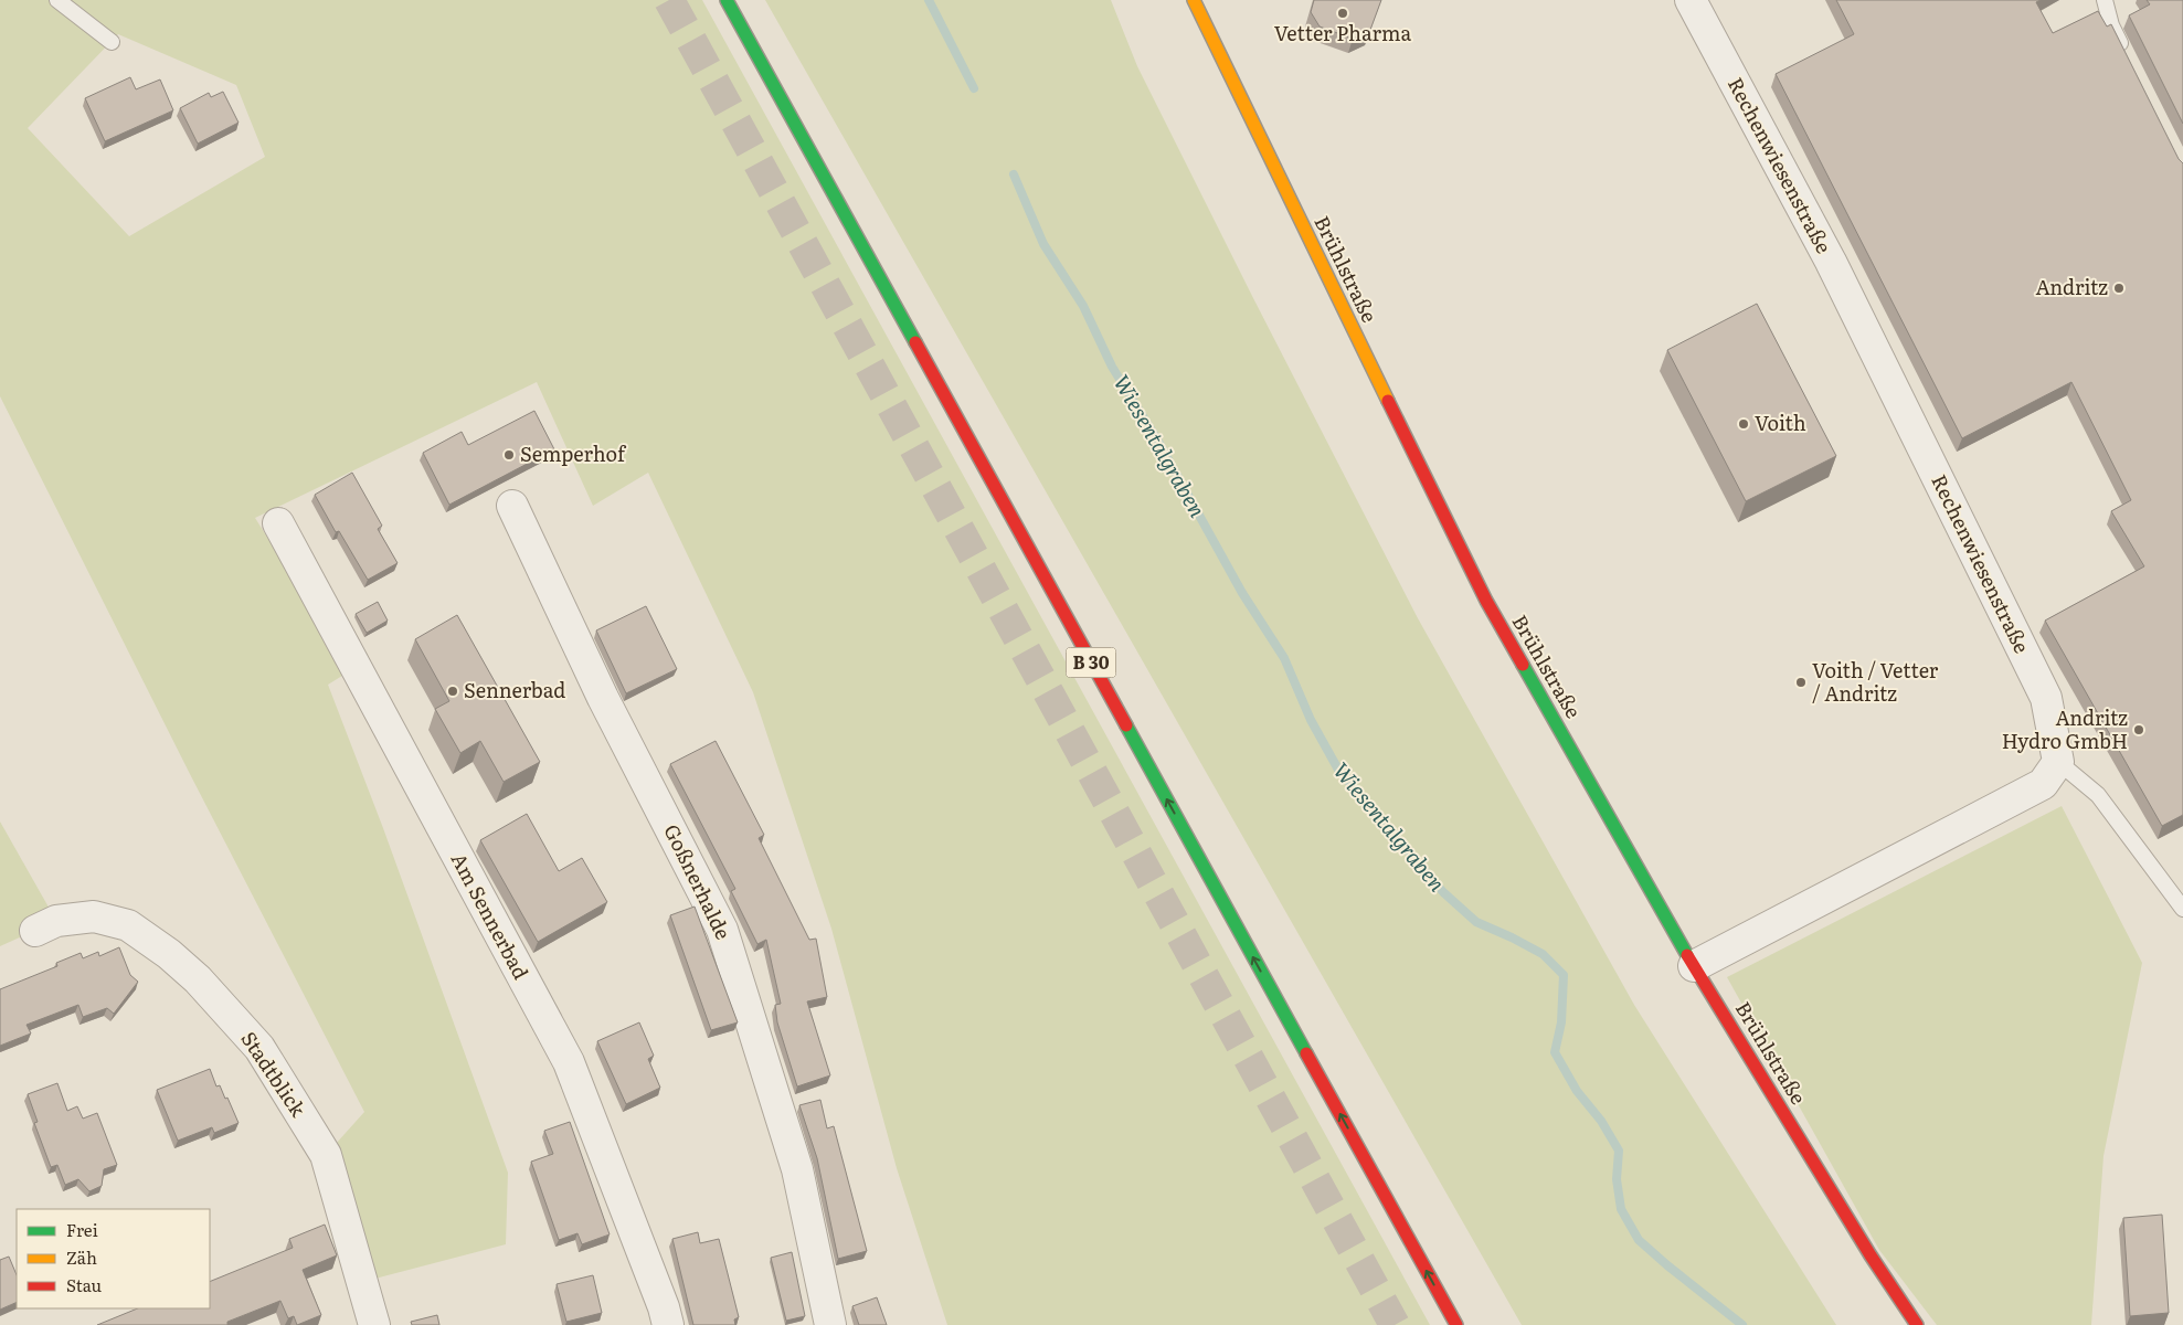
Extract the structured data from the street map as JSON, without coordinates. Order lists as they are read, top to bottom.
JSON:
{
  "streets": {
    "main road": ["Brühlstraße", "B 30"],
    "street": [
      "Rechenwiesenstraße",
      "Goßnerhalde",
      "Am Sennerbad",
      "Stadtblick"
    ]
  },
  "water": ["Wiesentalgraben"],
  "places": [
    "Vetter Pharma",
    "Andritz",
    "Voith",
    "Semperhof",
    "Voith / Vetter / Andritz",
    "Sennerbad",
    "Andritz Hydro GmbH"
  ],
  "legend": ["Frei", "Zäh", "Stau"]
}
